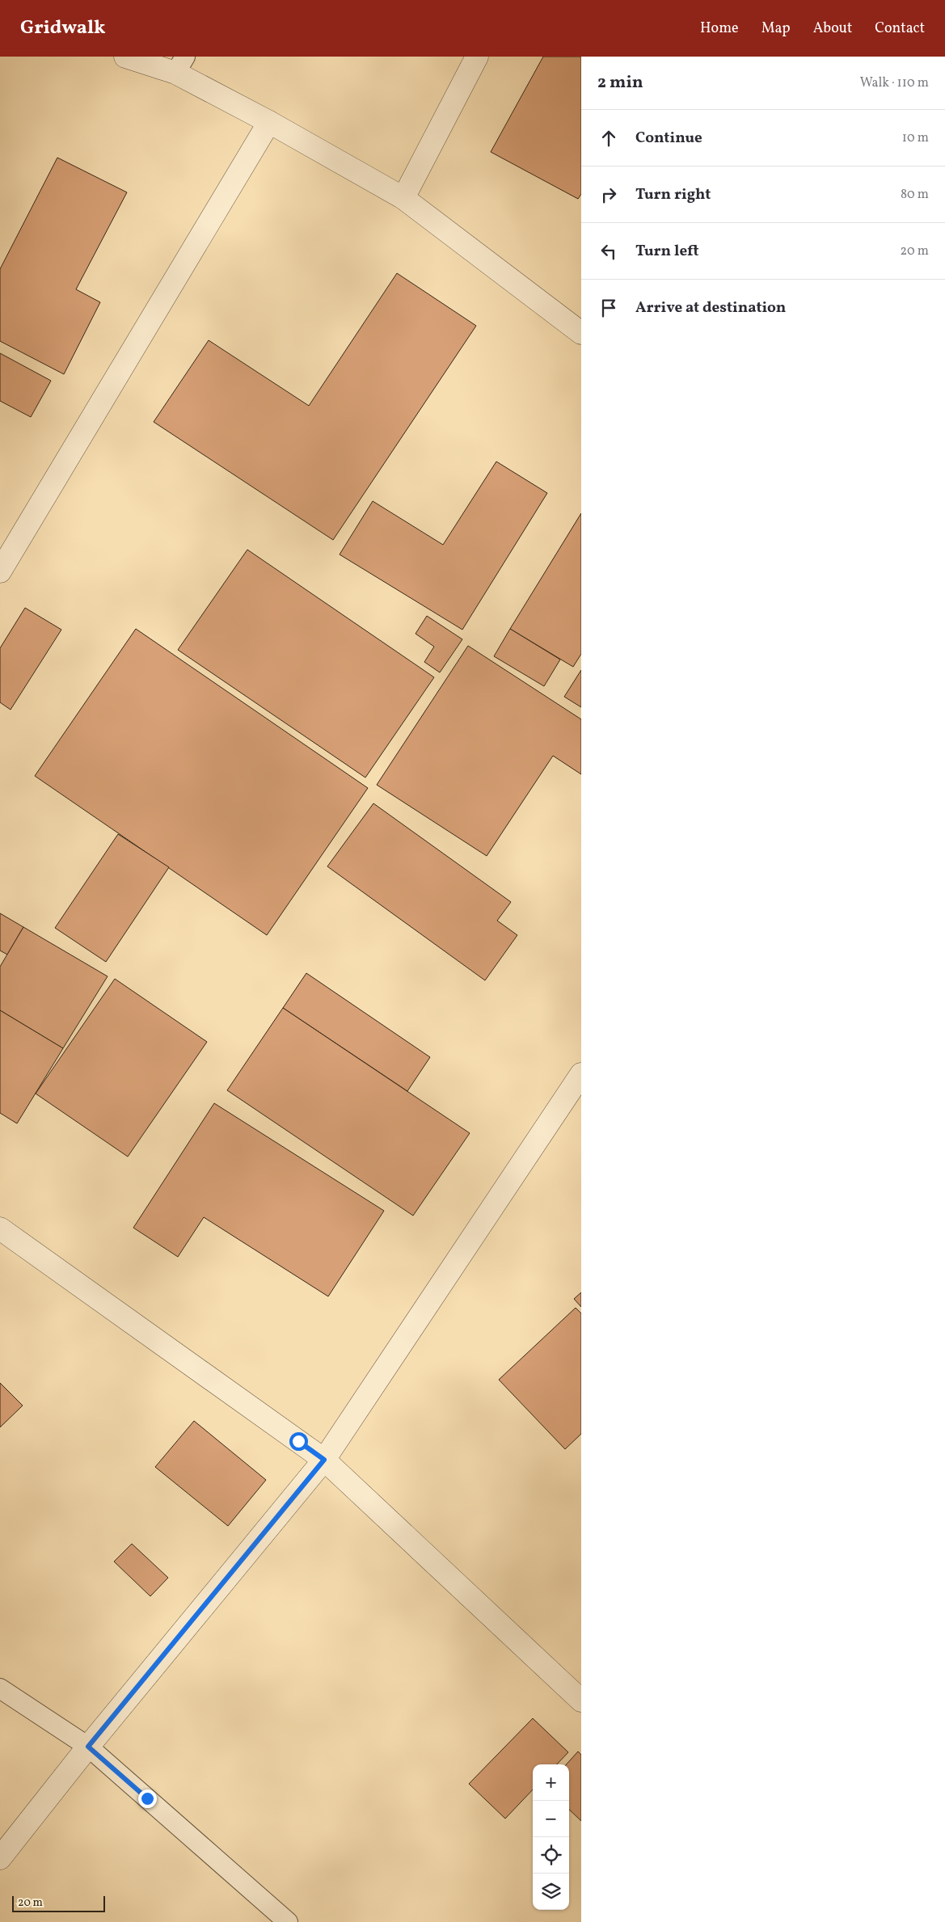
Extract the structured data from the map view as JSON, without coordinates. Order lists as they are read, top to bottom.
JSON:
{
  "scale_bar": "20 m",
  "page": {
    "header": "Gridwalk",
    "nav": [
      "Home",
      "Map",
      "About",
      "Contact"
    ],
    "heading": ["2 min", "Walk · 110 m"],
    "list": [
      ["Continue", "10 m"],
      ["Turn right", "80 m"],
      ["Turn left", "20 m"],
      "Arrive at destination"
    ],
    "map_buttons": ["+", "−"],
    "scale": "20 m"
  }
}
